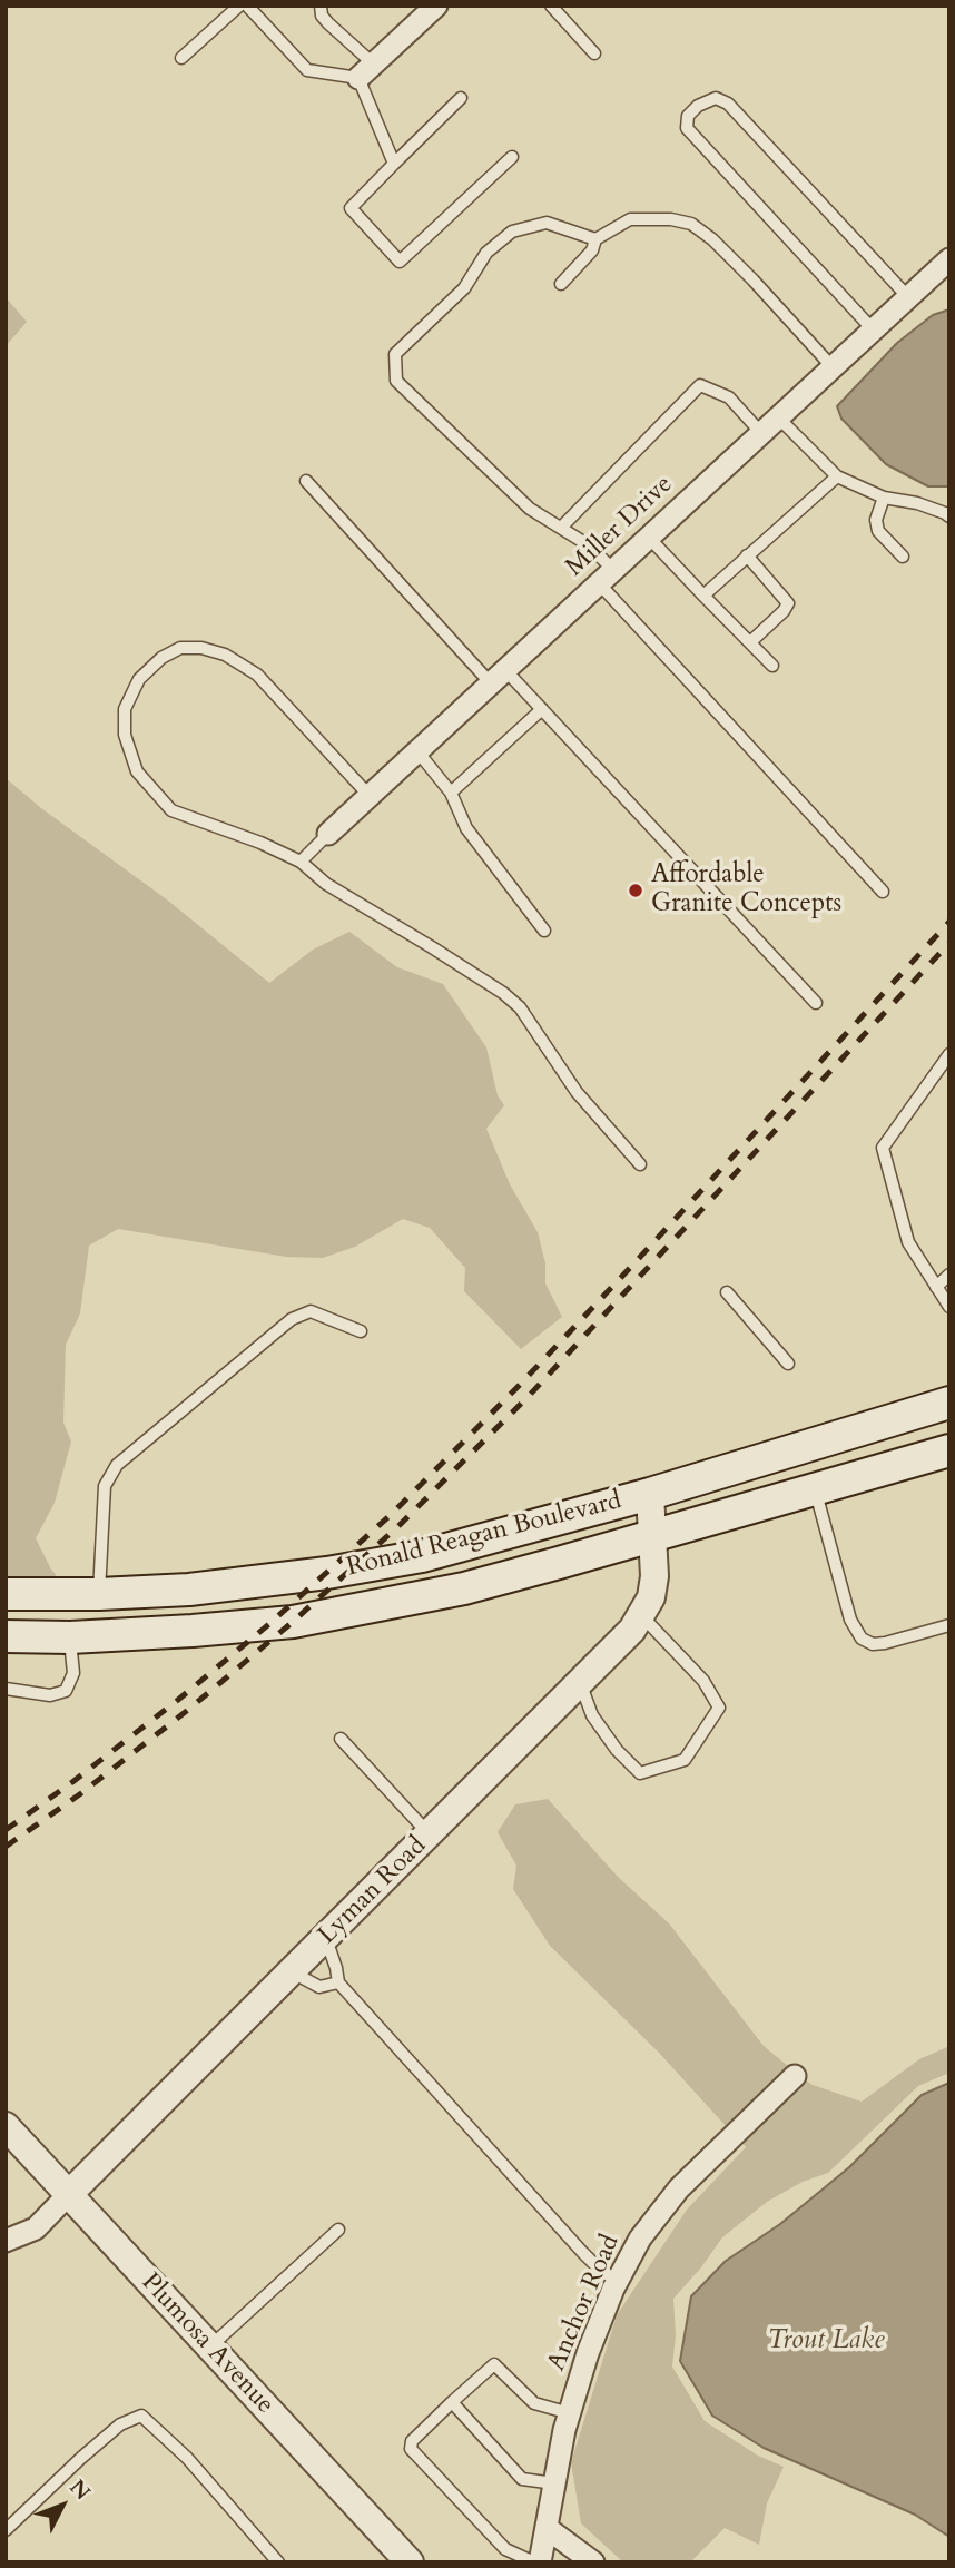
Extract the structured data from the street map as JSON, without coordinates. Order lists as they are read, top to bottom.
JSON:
{
  "streets": {
    "main road": ["Ronald Reagan Boulevard"],
    "street": [
      "Miller Drive",
      "Lyman Road",
      "Anchor Road",
      "Plumosa Avenue"
    ]
  },
  "crossings": [
    ["Ronald Reagan Boulevard", "Lyman Road"],
    ["Lyman Road", "Plumosa Avenue"]
  ],
  "water": ["Trout Lake"],
  "places": ["Affordable Granite Concepts"],
  "north": "top right"
}
